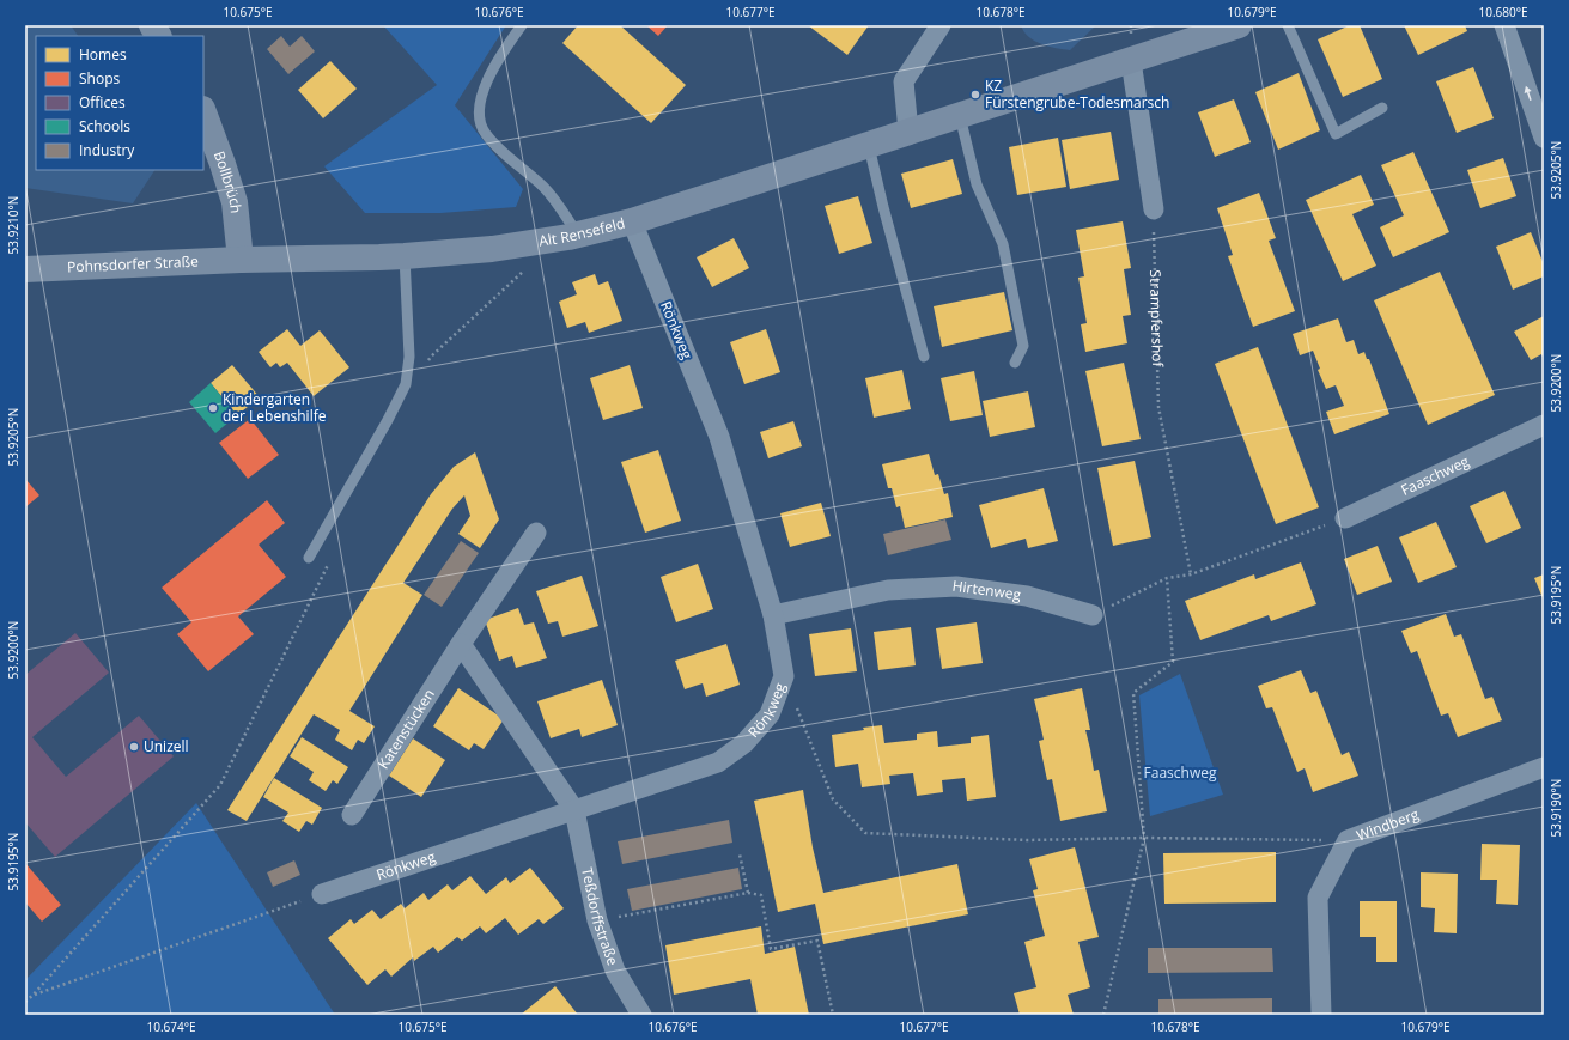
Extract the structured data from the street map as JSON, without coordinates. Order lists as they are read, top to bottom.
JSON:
{
  "streets": {
    "main road": ["Bollbrüch", "Alt Rensefeld", "Pohnsdorfer Straße"],
    "street": [
      "Rönkweg",
      "Faaschweg",
      "Hirtenweg",
      "Katenstücken",
      "Windberg",
      "Teßdorffstraße"
    ],
    "path": ["Strampfershof"]
  },
  "crossings": [
    ["Bollbrüch", "Alt Rensefeld"],
    ["Bollbrüch", "Pohnsdorfer Straße"],
    ["Alt Rensefeld", "Pohnsdorfer Straße"],
    ["Alt Rensefeld", "Rönkweg"],
    ["Rönkweg", "Hirtenweg"],
    ["Rönkweg", "Teßdorffstraße"]
  ],
  "parks": ["Faaschweg"],
  "places": ["KZ Fürstengrube-Todesmarsch", "Kindergarten der Lebenshilfe", "Unizell"],
  "legend": [
    "Homes",
    "Shops",
    "Offices",
    "Schools",
    "Industry"
  ],
  "coordinates": [
    "10.675°E",
    "10.676°E",
    "10.677°E",
    "10.678°E",
    "10.679°E",
    "10.680°E",
    "53.9205°N",
    "53.9210°N",
    "53.9200°N",
    "53.9195°N",
    "53.9190°N",
    "10.674°E"
  ]
}
